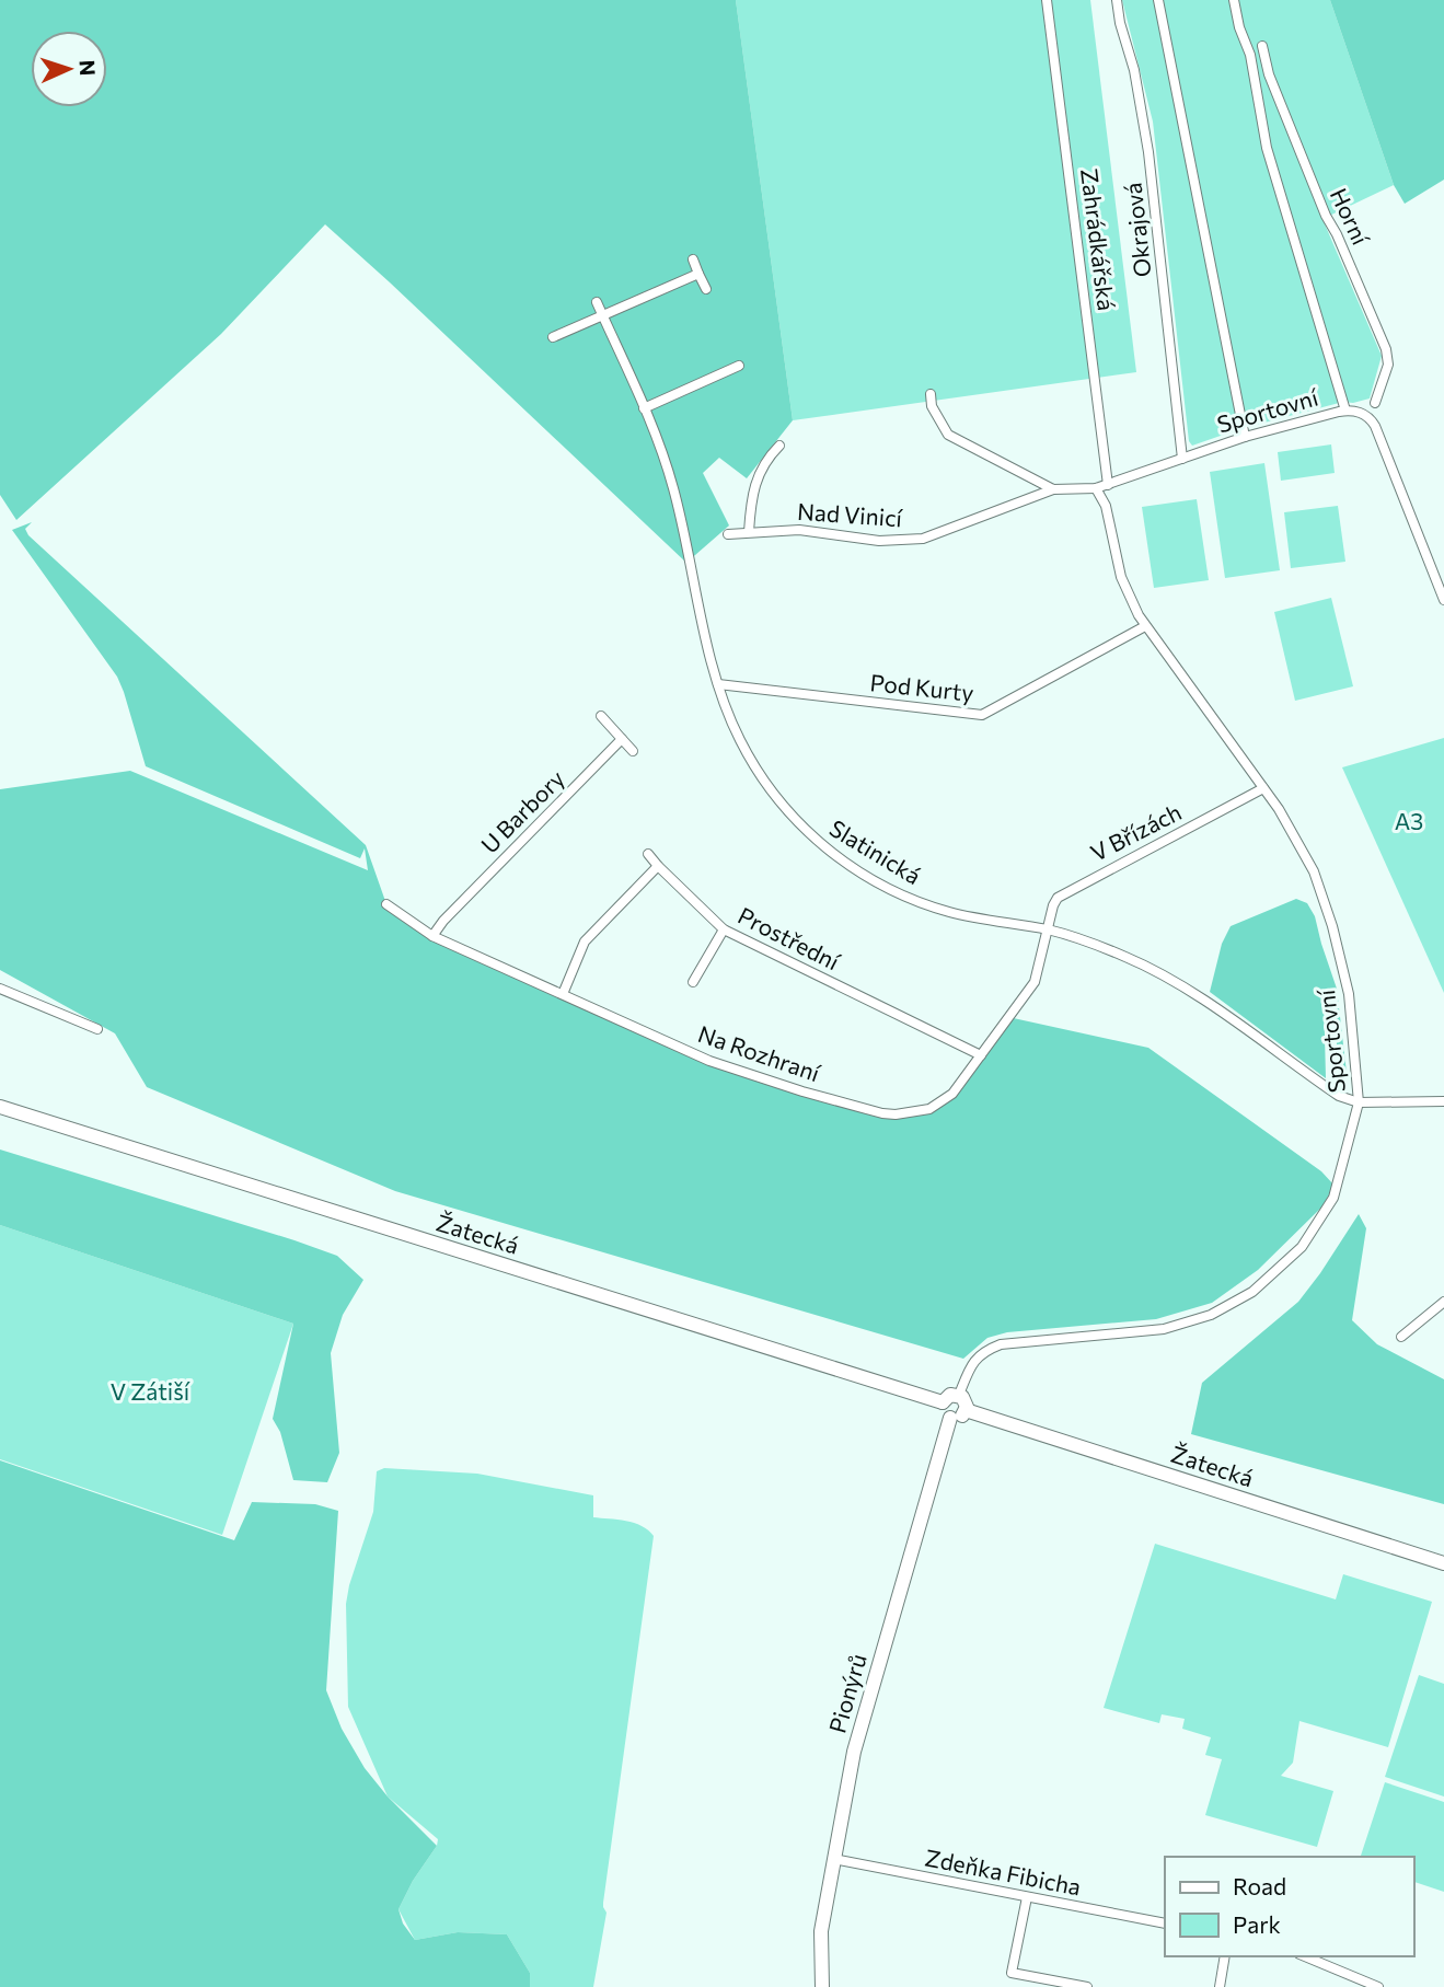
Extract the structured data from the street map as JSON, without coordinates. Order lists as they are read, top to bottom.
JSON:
{
  "streets": {
    "street": [
      "Horní",
      "Okrajová",
      "Zahrádkářská",
      "Sportovní",
      "Nad Vinicí",
      "Pod Kurty",
      "U Barbory",
      "V Břízách",
      "Slatinická",
      "Prostřední",
      "Na Rozhraní",
      "Žatecká",
      "Pionýrů",
      "Zdeňka Fibicha"
    ]
  },
  "crossings": [
    ["Okrajová", "Sportovní"],
    ["Zahrádkářská", "Sportovní"],
    ["Sportovní", "Nad Vinicí"],
    ["Sportovní", "Pod Kurty"],
    ["Sportovní", "V Břízách"],
    ["Sportovní", "Slatinická"],
    ["Sportovní", "Žatecká"],
    ["Sportovní", "Pionýrů"],
    ["Pod Kurty", "Slatinická"],
    ["U Barbory", "Na Rozhraní"],
    ["V Břízách", "Slatinická"],
    ["V Břízách", "Na Rozhraní"],
    ["Slatinická", "Na Rozhraní"],
    ["Prostřední", "Na Rozhraní"],
    ["Žatecká", "Pionýrů"],
    ["Pionýrů", "Zdeňka Fibicha"]
  ],
  "parks": ["A3", "V Zátiší"],
  "legend": ["Road", "Park"],
  "north": "right"
}
